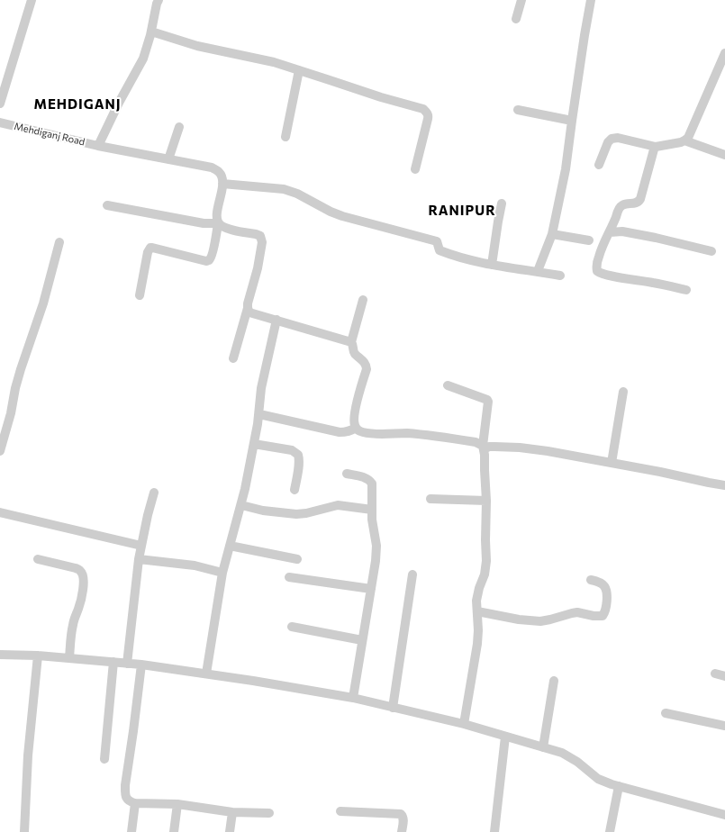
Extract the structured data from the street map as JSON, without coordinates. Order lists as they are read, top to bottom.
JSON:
{
  "streets": {
    "street": ["Mehdiganj Road"]
  },
  "districts": ["MEHDIGANJ", "RANIPUR"]
}
